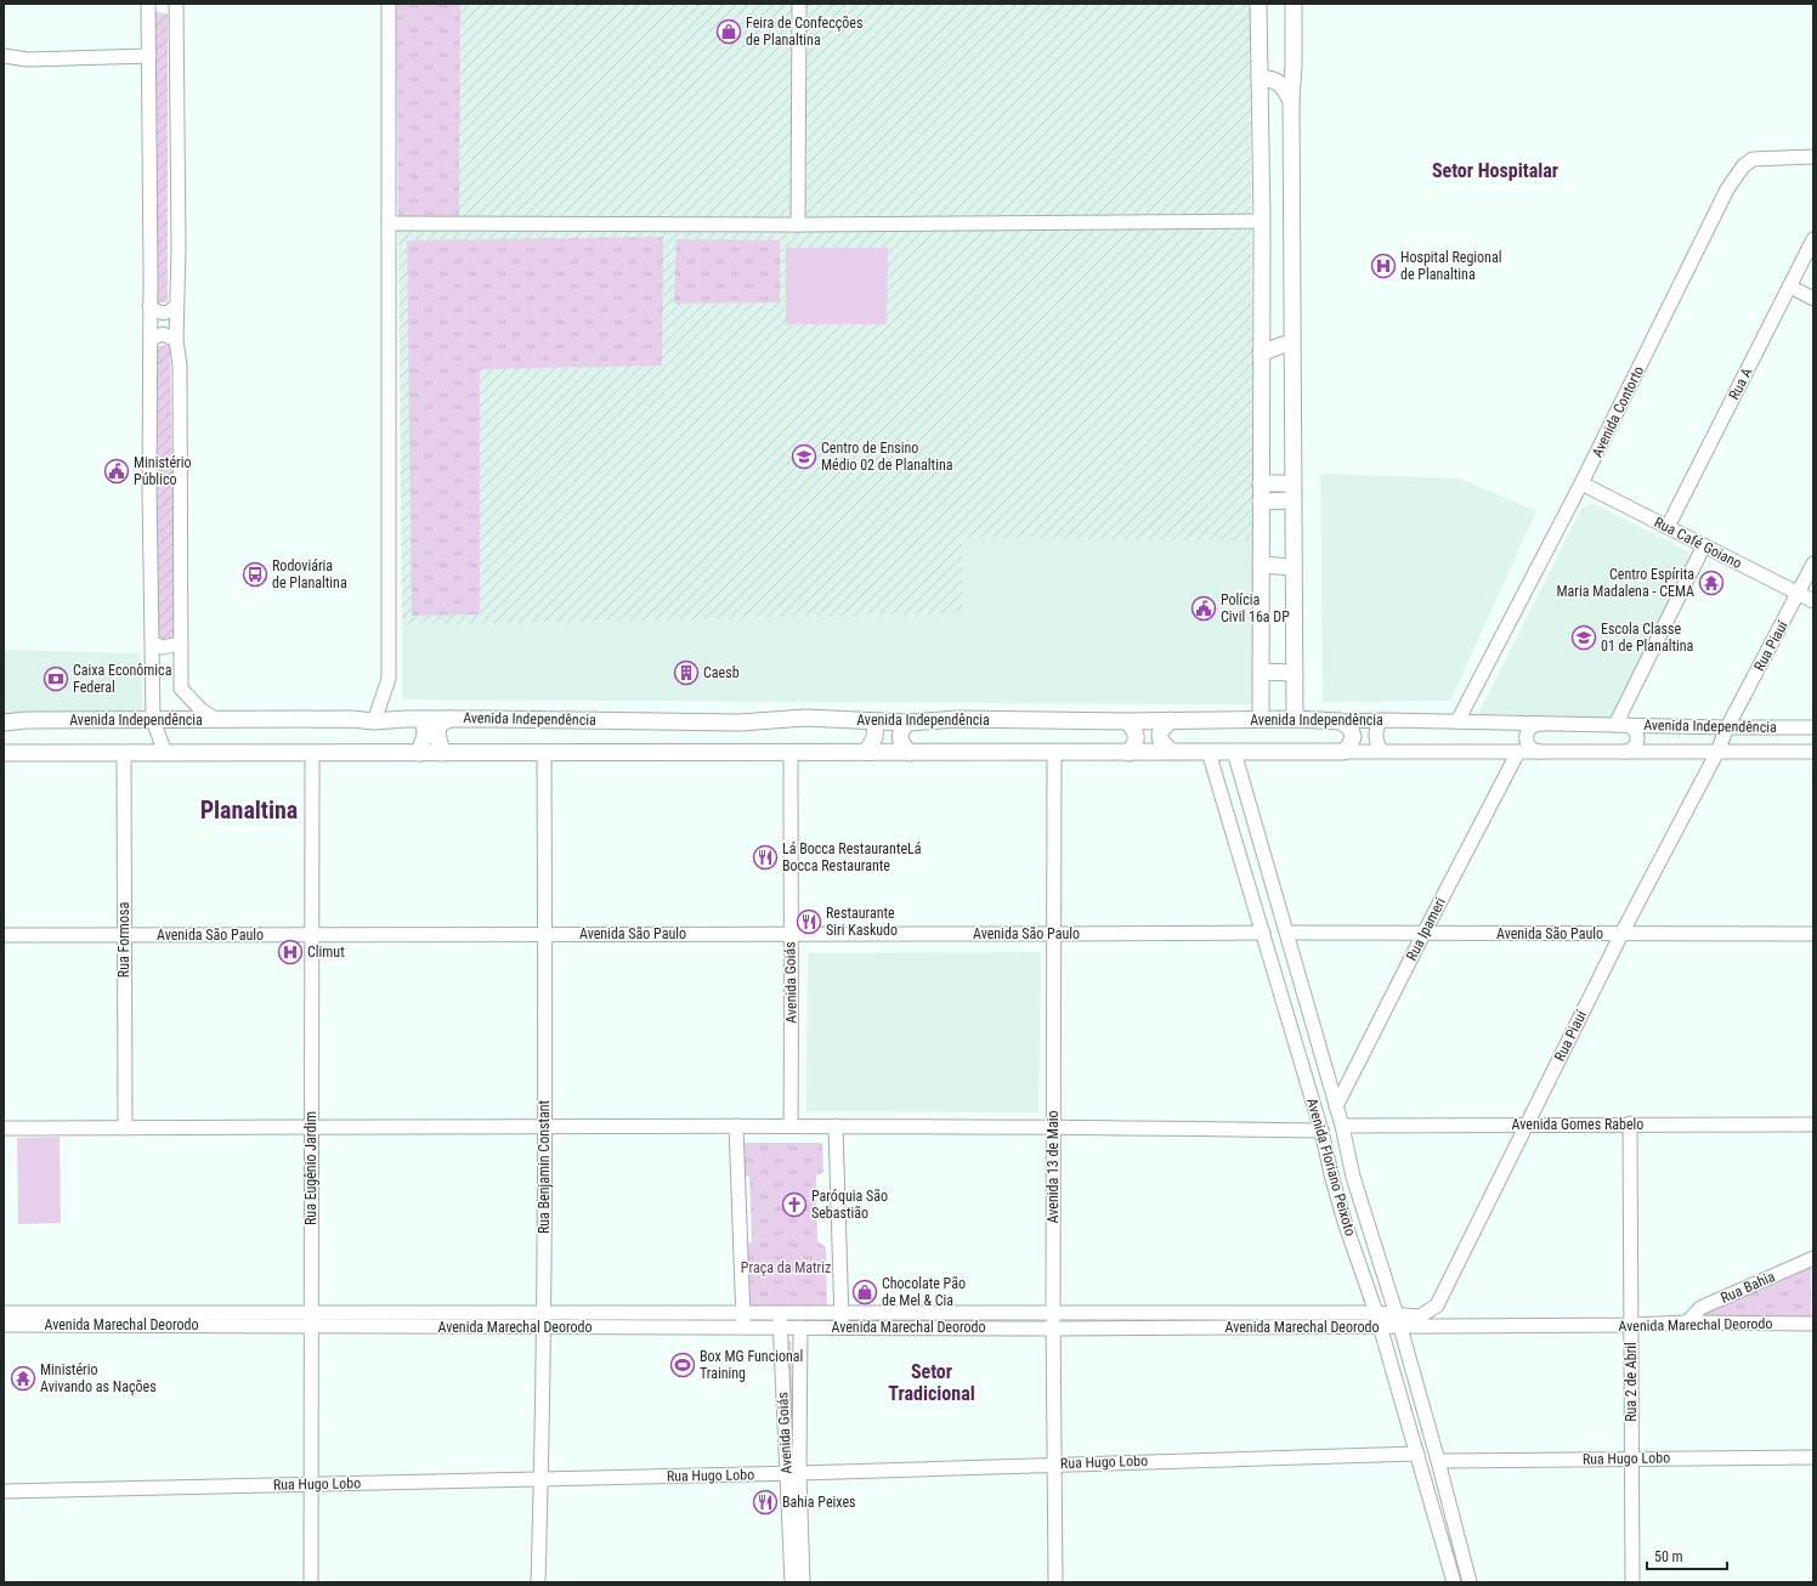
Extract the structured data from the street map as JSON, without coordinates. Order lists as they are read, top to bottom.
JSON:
{
  "streets": {
    "main road": ["Avenida Independência"],
    "street": [
      "Rua A",
      "Avenida Contorto",
      "Rua Café Goiano",
      "Rua Piauí",
      "Rua Ipameri",
      "Avenida São Paulo",
      "Rua Formosa",
      "Avenida Goiás",
      "Avenida Gomes Rabelo",
      "Rua Benjamin Constant",
      "Avenida 13 de Maio",
      "Avenida Floriano Peixoto",
      "Rua Eugênio Jardim",
      "Rua Bahia",
      "Avenida Marechal Deorodo",
      "Rua 2 de Abril",
      "Rua Hugo Lobo"
    ]
  },
  "crossings": [
    ["Rua A", "Rua Café Goiano"],
    ["Avenida Contorto", "Rua Café Goiano"],
    ["Avenida Contorto", "Avenida Independência"],
    ["Rua Café Goiano", "Rua Piauí"],
    ["Rua Piauí", "Avenida Independência"],
    ["Rua Piauí", "Avenida São Paulo"],
    ["Rua Piauí", "Avenida Gomes Rabelo"],
    ["Rua Piauí", "Avenida Marechal Deorodo"],
    ["Avenida Independência", "Rua Ipameri"],
    ["Avenida Independência", "Rua Formosa"],
    ["Avenida Independência", "Avenida Goiás"],
    ["Avenida Independência", "Rua Benjamin Constant"],
    ["Avenida Independência", "Avenida 13 de Maio"],
    ["Avenida Independência", "Avenida Floriano Peixoto"],
    ["Avenida Independência", "Rua Eugênio Jardim"],
    ["Rua Ipameri", "Avenida São Paulo"],
    ["Rua Ipameri", "Avenida Floriano Peixoto"],
    ["Avenida São Paulo", "Rua Formosa"],
    ["Avenida São Paulo", "Avenida Goiás"],
    ["Avenida São Paulo", "Rua Benjamin Constant"],
    ["Avenida São Paulo", "Avenida 13 de Maio"],
    ["Avenida São Paulo", "Avenida Floriano Peixoto"],
    ["Avenida São Paulo", "Rua Eugênio Jardim"],
    ["Avenida Goiás", "Avenida Marechal Deorodo"],
    ["Avenida Goiás", "Rua Hugo Lobo"],
    ["Avenida Gomes Rabelo", "Avenida Floriano Peixoto"],
    ["Avenida Gomes Rabelo", "Rua 2 de Abril"],
    ["Rua Benjamin Constant", "Avenida Marechal Deorodo"],
    ["Rua Benjamin Constant", "Rua Hugo Lobo"],
    ["Avenida 13 de Maio", "Avenida Marechal Deorodo"],
    ["Avenida 13 de Maio", "Rua Hugo Lobo"],
    ["Avenida Floriano Peixoto", "Avenida Marechal Deorodo"],
    ["Avenida Floriano Peixoto", "Rua Hugo Lobo"],
    ["Rua Eugênio Jardim", "Avenida Marechal Deorodo"],
    ["Rua Eugênio Jardim", "Rua Hugo Lobo"],
    ["Rua Bahia", "Avenida Marechal Deorodo"],
    ["Avenida Marechal Deorodo", "Rua 2 de Abril"],
    ["Rua 2 de Abril", "Rua Hugo Lobo"]
  ],
  "districts": ["Setor Hospitalar", "Planaltina", "Setor Tradicional"],
  "parks": ["Praça da Matriz"],
  "places": {
    "shop": ["Feira de Confecções de Planaltina", "Chocolate Pão de Mel & Cia"],
    "hospital": ["Hospital Regional de Planaltina", "Climut"],
    "school or university": ["Centro de Ensino Médio 02 de Planaltina", "Escola Classe 01 de Planaltina"],
    "public building": ["Ministério Público", "Polícia Civil 16a DP"],
    "bus stop": ["Rodoviária de Planaltina"],
    "temple": ["Centro Espírita Maria Madalena - CEMA", "Ministério Avivando as Nações"],
    "building": ["Caesb"],
    "bank": ["Caixa Econômica Federal"],
    "restaurant": ["Lá Bocca RestauranteLá Bocca Restaurante", "Restaurante Siri Kaskudo", "Bahia Peixes"],
    "church": ["Paróquia São Sebastião"],
    "sports": ["Box MG Funcional Training"]
  },
  "scale_bar": "50 m"
}
